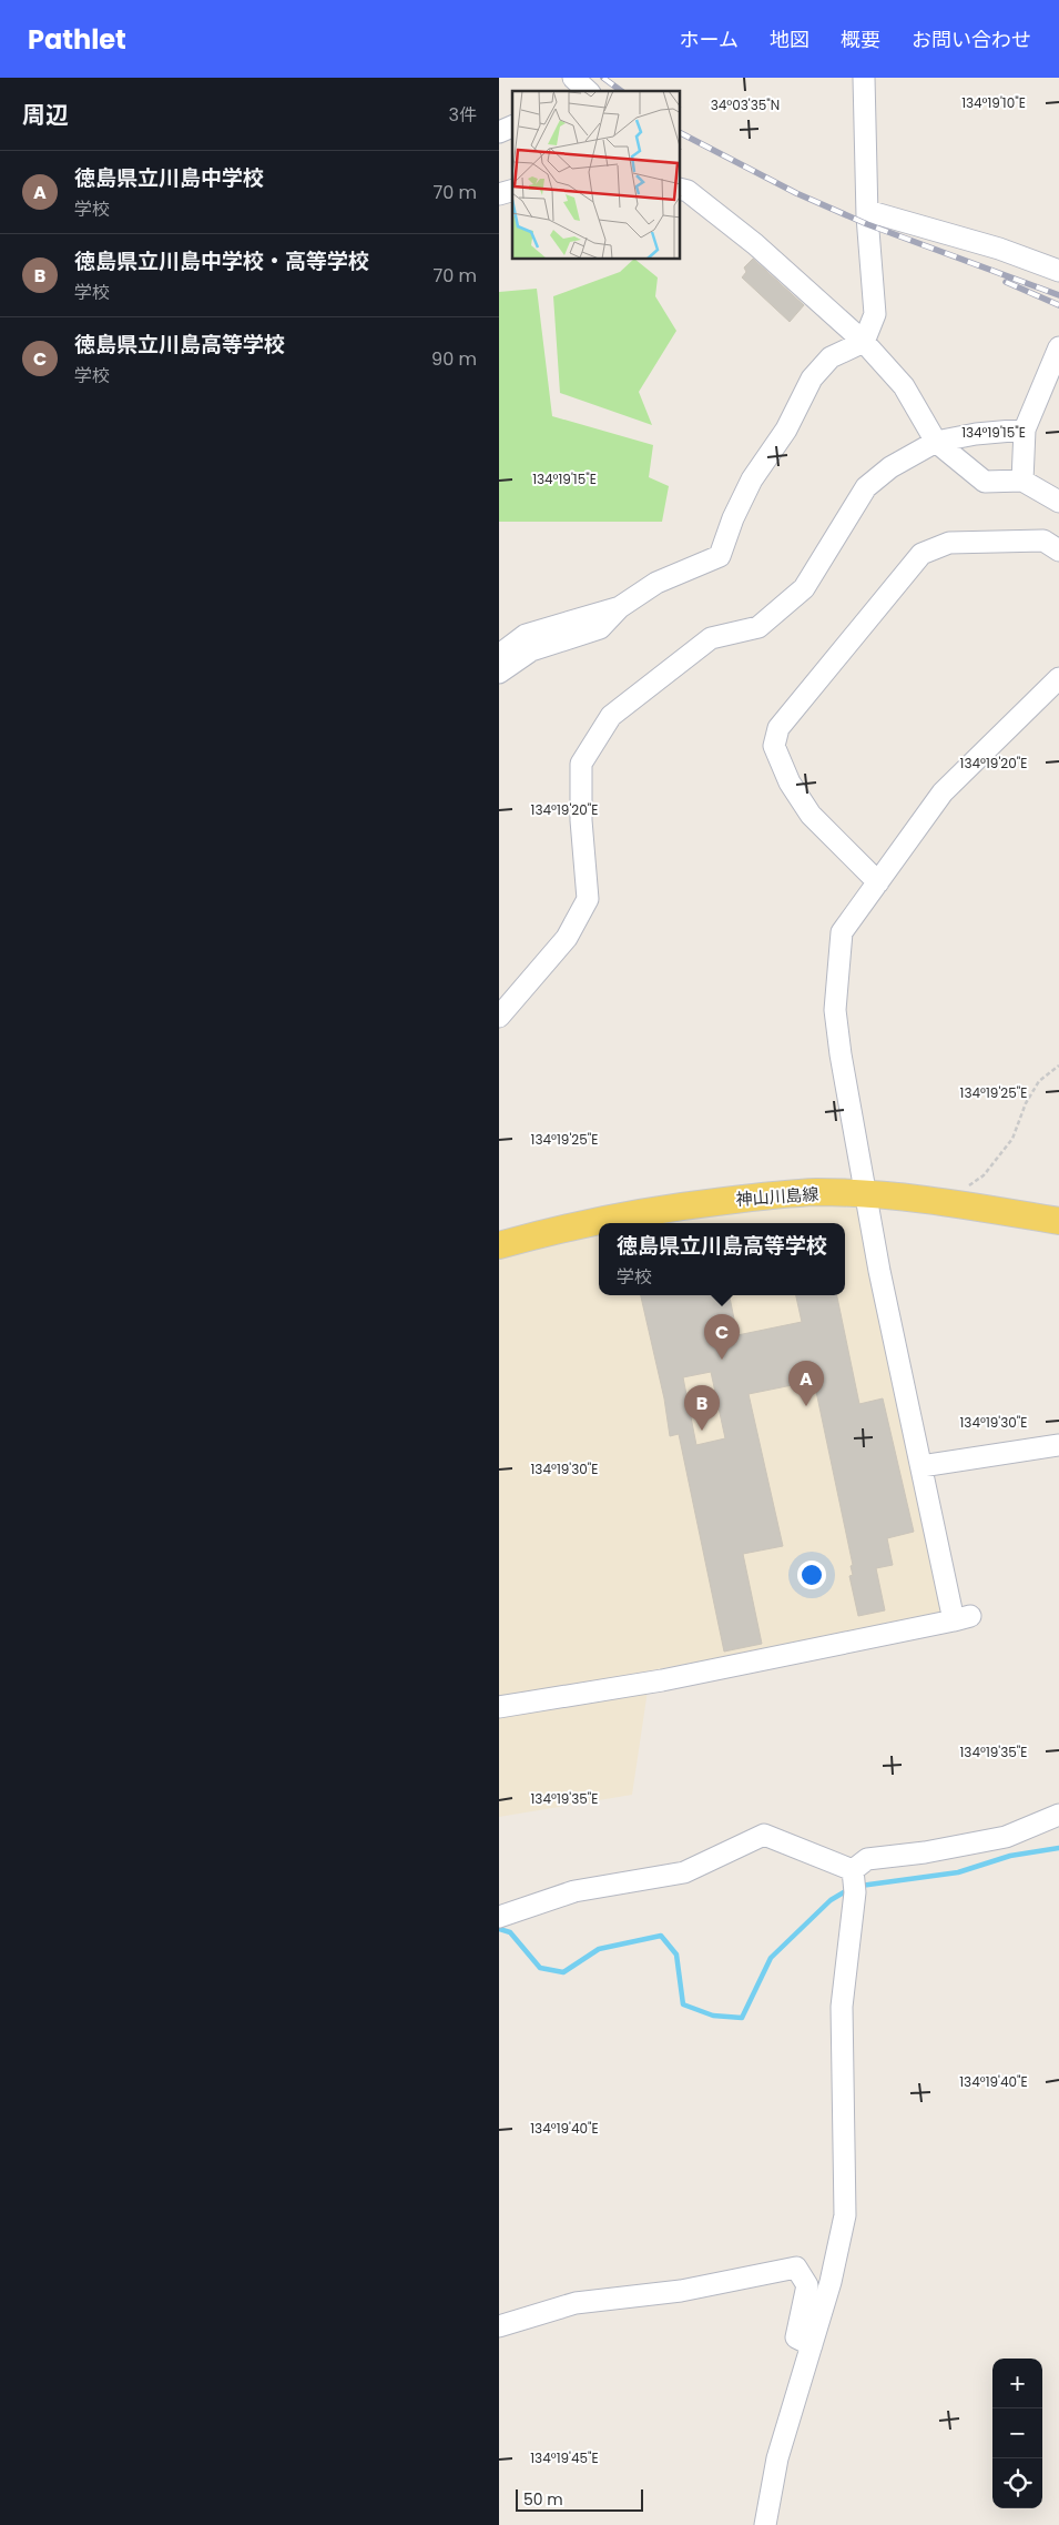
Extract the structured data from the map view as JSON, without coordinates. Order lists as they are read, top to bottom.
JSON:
{
  "streets": {
    "main road": ["神山川島線"]
  },
  "scale_bar": "50 m",
  "page": {
    "header": "Pathlet",
    "nav": [
      "ホーム",
      "地図",
      "概要",
      "お問い合わせ"
    ],
    "heading": ["周辺", "3件"],
    "list": [
      {
        "mark": "A",
        "name": "徳島県立川島中学校",
        "note": "学校",
        "value": "70 m"
      },
      {
        "mark": "B",
        "name": "徳島県立川島中学校・高等学校",
        "note": "学校",
        "value": "70 m"
      },
      {
        "mark": "C",
        "name": "徳島県立川島高等学校",
        "note": "学校",
        "value": "90 m"
      }
    ],
    "popup": ["徳島県立川島高等学校", "学校"],
    "pins": ["C", "A", "B"],
    "map_buttons": ["+", "−"],
    "scale": "50 m"
  },
  "coordinates": [
    "134°19'10\"E",
    "34°03'35\"N",
    "134°19'15\"E",
    "134°19'20\"E",
    "134°19'25\"E",
    "134°19'30\"E",
    "134°19'35\"E",
    "134°19'40\"E",
    "134°19'45\"E"
  ]
}
